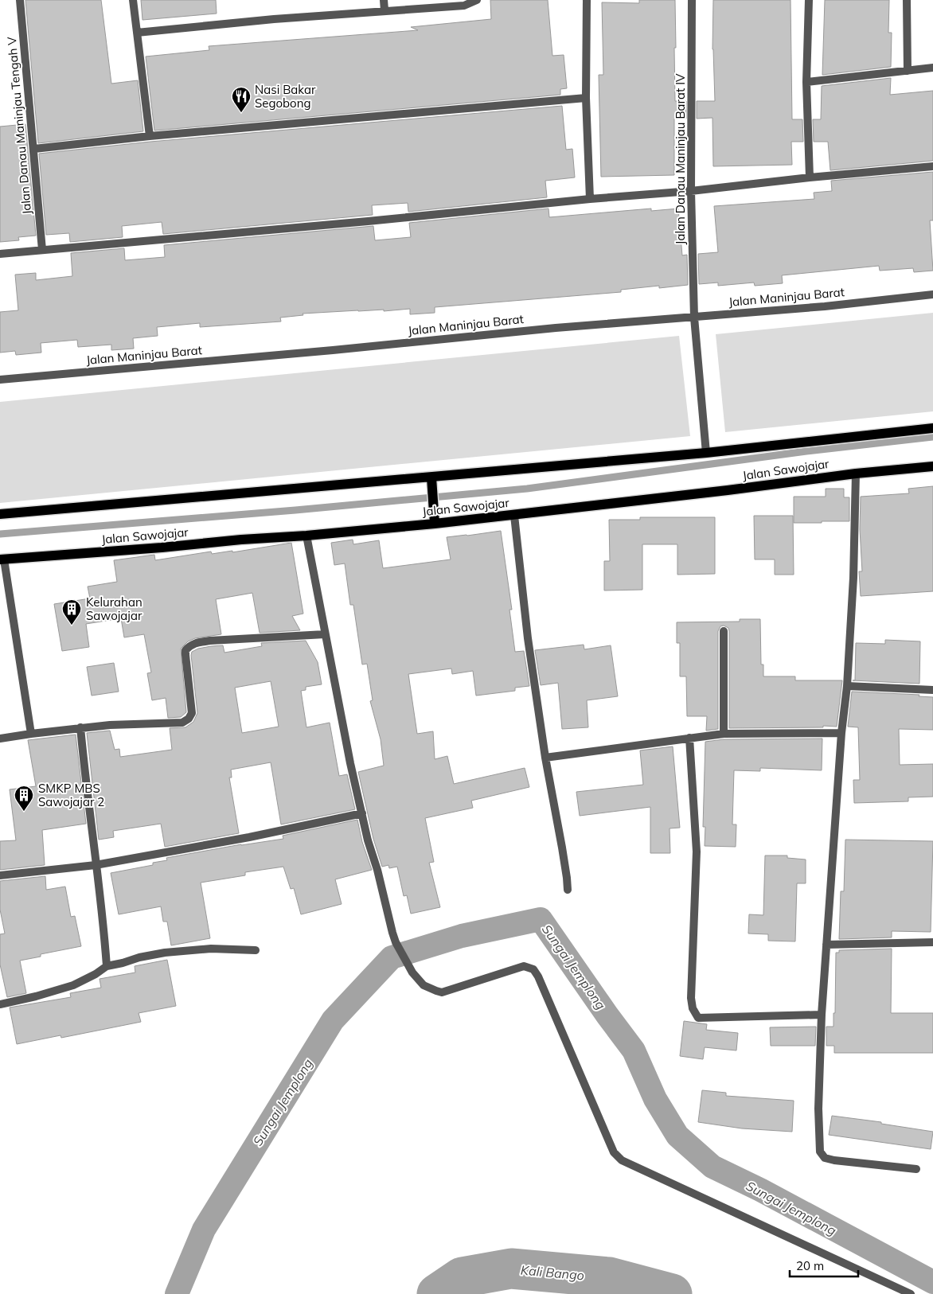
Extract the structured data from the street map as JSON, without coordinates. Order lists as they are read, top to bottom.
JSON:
{
  "streets": {
    "main road": ["Jalan Sawojajar"],
    "street": ["Jalan Danau Maninjau Tengah V", "Jalan Danau Maninjau Barat IV", "Jalan Maninjau Barat"]
  },
  "crossings": [
    ["Jalan Danau Maninjau Barat IV", "Jalan Maninjau Barat"],
    ["Jalan Danau Maninjau Barat IV", "Jalan Sawojajar"]
  ],
  "water": ["Sungai Jemplong", "Kali Bango"],
  "places": {
    "restaurant": ["Nasi Bakar Segobong"],
    "building": ["Kelurahan Sawojajar", "SMKP MBS Sawojajar 2"]
  },
  "scale_bar": "20 m"
}
